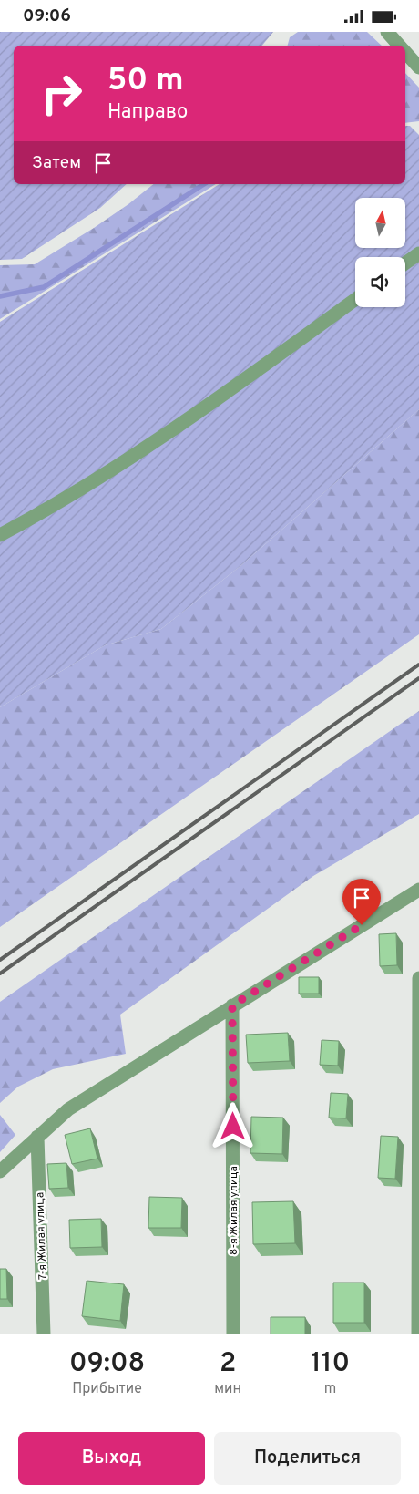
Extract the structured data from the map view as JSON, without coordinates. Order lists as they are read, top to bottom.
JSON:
{
  "streets": {
    "street": ["8-я Жилая улица", "7-я Жилая улица"]
  },
  "north": "top",
  "page": {
    "status": "09:06",
    "turn": ["50 m", "Направо"],
    "then": "Затем",
    "eta": [
      "09:08",
      "Прибытие",
      "2",
      "мин",
      "110",
      "m"
    ],
    "buttons": ["Выход", "Поделиться"]
  }
}
